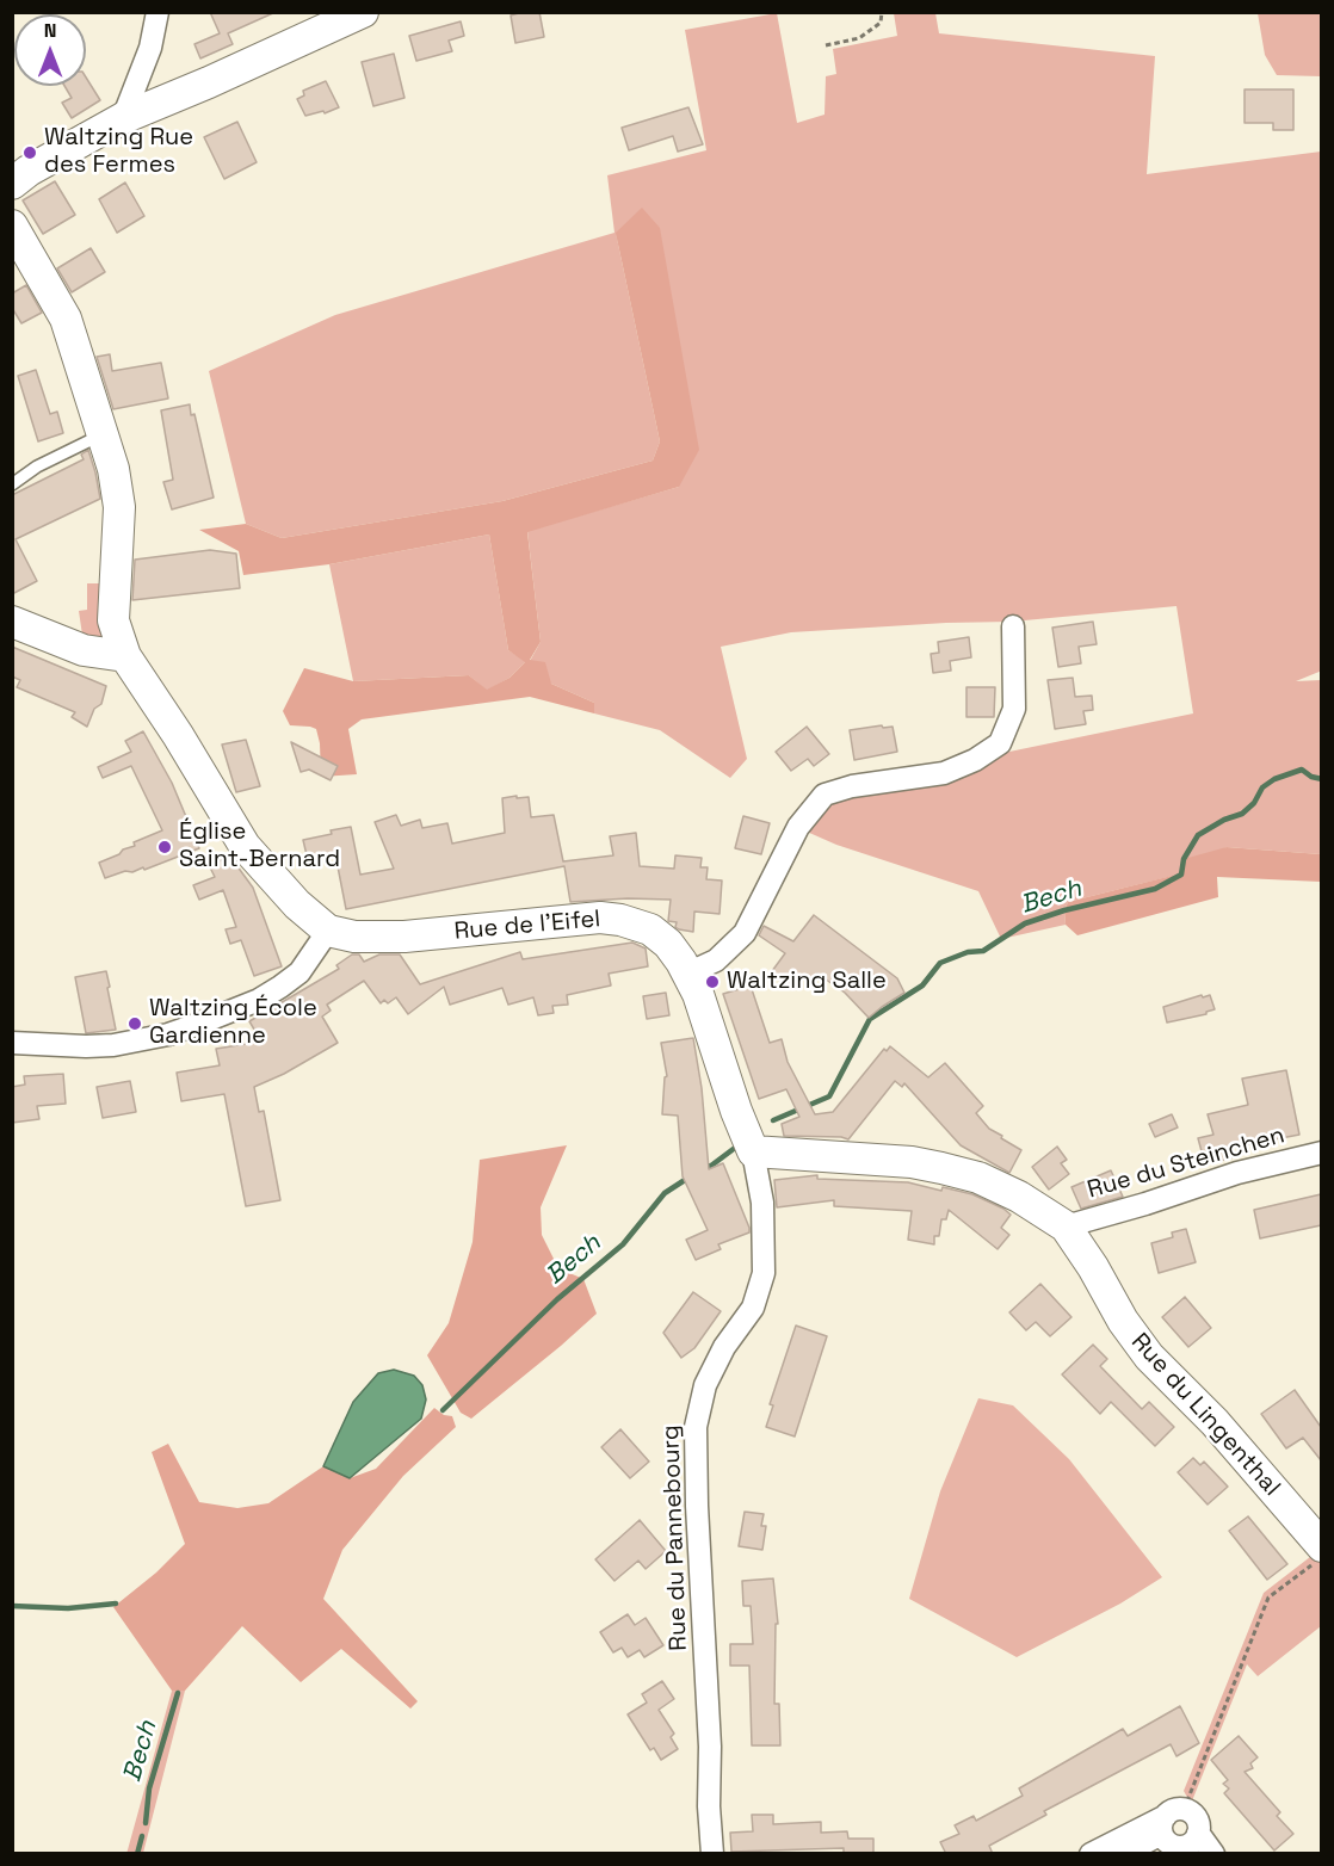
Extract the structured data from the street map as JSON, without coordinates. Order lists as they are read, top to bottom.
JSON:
{
  "streets": {
    "street": [
      "Rue de l'Eifel",
      "Rue du Steinchen",
      "Rue du Lingenthal",
      "Rue du Pannebourg"
    ]
  },
  "crossings": [
    ["Rue de l'Eifel", "Rue du Lingenthal"],
    ["Rue de l'Eifel", "Rue du Pannebourg"],
    ["Rue du Steinchen", "Rue du Lingenthal"],
    ["Rue du Lingenthal", "Rue du Pannebourg"]
  ],
  "water": ["Bech"],
  "places": [
    "Waltzing Rue des Fermes",
    "Église Saint-Bernard",
    "Waltzing Salle",
    "Waltzing École Gardienne"
  ],
  "north": "top"
}
